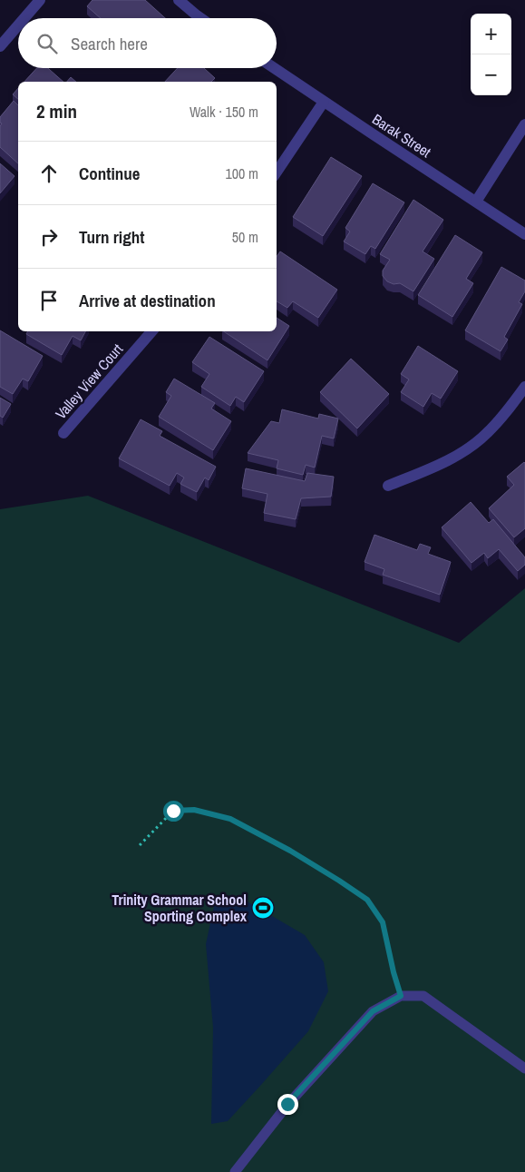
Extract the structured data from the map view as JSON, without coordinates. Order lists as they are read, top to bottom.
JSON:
{
  "streets": {
    "street": ["Barak Street", "Valley View Court"]
  },
  "places": {
    "sports": ["Trinity Grammar School Sporting Complex"]
  },
  "page": {
    "map_buttons": ["+", "−"],
    "search": "Search here",
    "heading": ["2 min", "Walk · 150 m"],
    "list": [
      ["Continue", "100 m"],
      ["Turn right", "50 m"],
      "Arrive at destination"
    ]
  }
}
